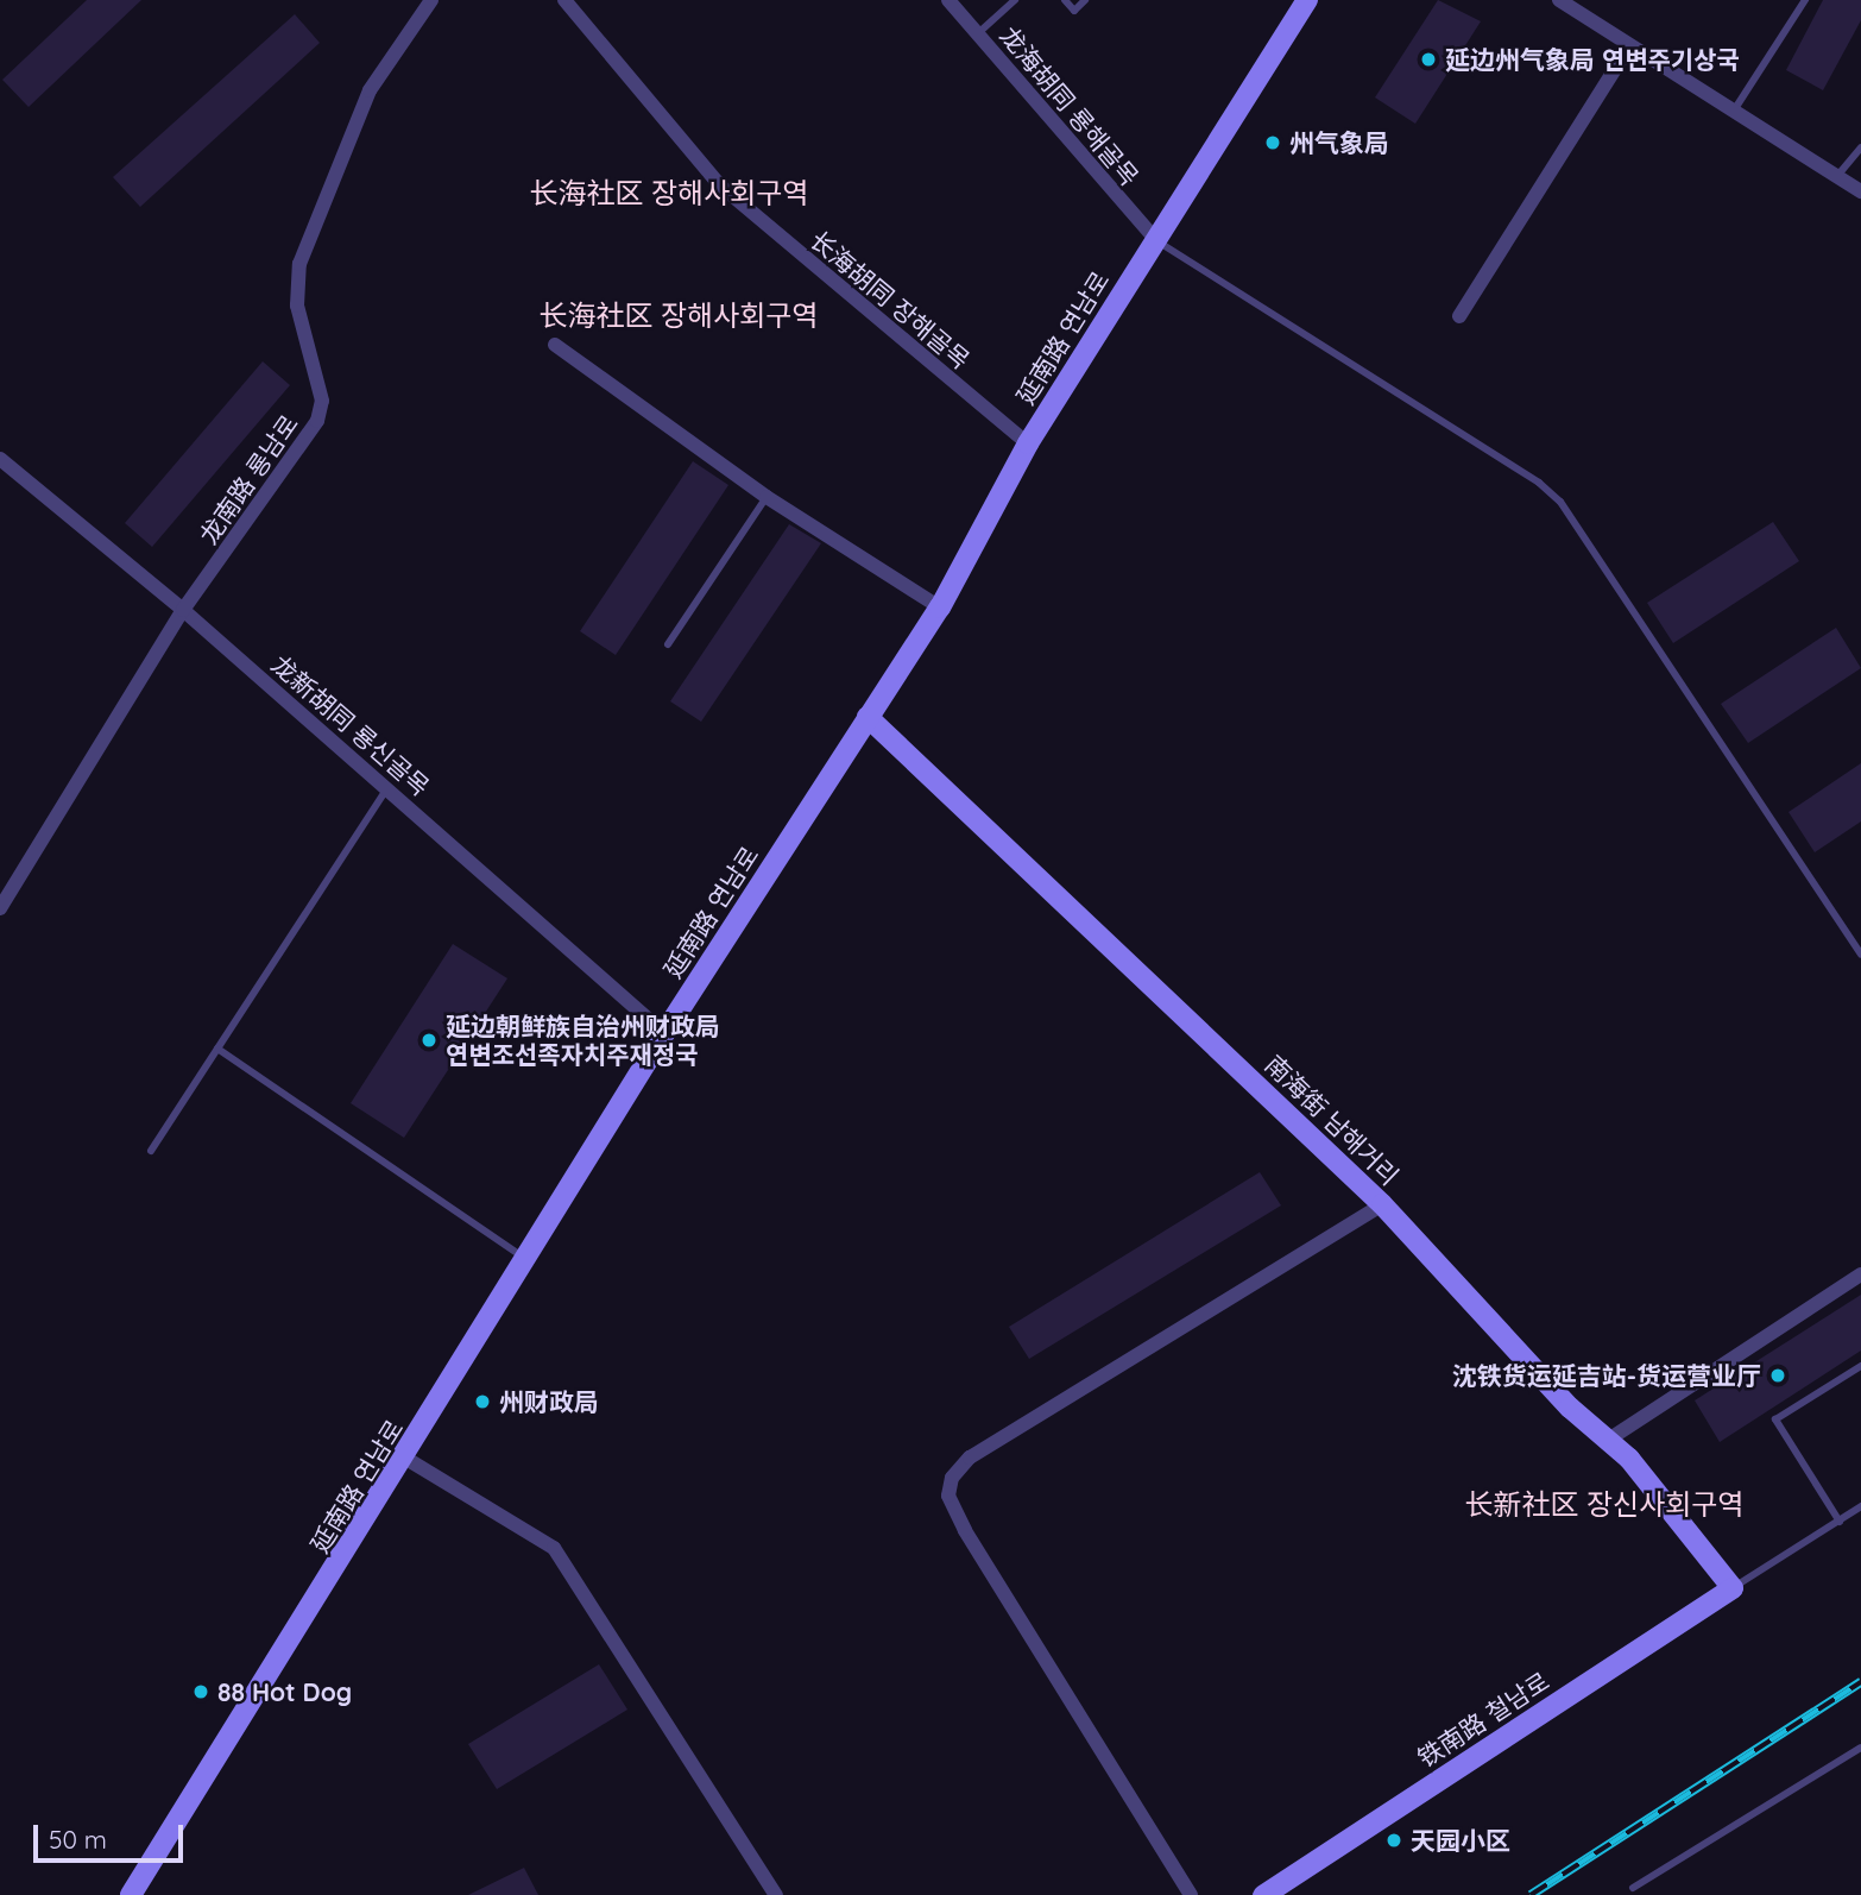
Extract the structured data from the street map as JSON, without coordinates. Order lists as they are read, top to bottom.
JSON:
{
  "streets": {
    "main road": ["延南路 연남로", "南海街 남해거리", "铁南路 철남로"],
    "street": [
      "龙海胡同 룡해골목",
      "长海胡同 장해골목",
      "龙南路 룡남로",
      "龙新胡同 룡신골목"
    ]
  },
  "crossings": [
    ["龙海胡同 룡해골목", "延南路 연남로"],
    ["长海胡同 장해골목", "延南路 연남로"],
    ["延南路 연남로", "龙新胡同 룡신골목"],
    ["延南路 연남로", "南海街 남해거리"],
    ["龙南路 룡남로", "龙新胡同 룡신골목"],
    ["南海街 남해거리", "铁南路 철남로"]
  ],
  "districts": ["长海社区 장해사회구역", "长海社区 장해사회구역", "长新社区 장신사회구역"],
  "places": [
    "延边州气象局 연변주기상국",
    "州气象局",
    "延边朝鲜族自治州财政局 연변조선족자치주재정국",
    "沈铁货运延吉站-货运营业厅",
    "州财政局",
    "88 Hot Dog",
    "天园小区"
  ],
  "scale_bar": "50 m"
}
